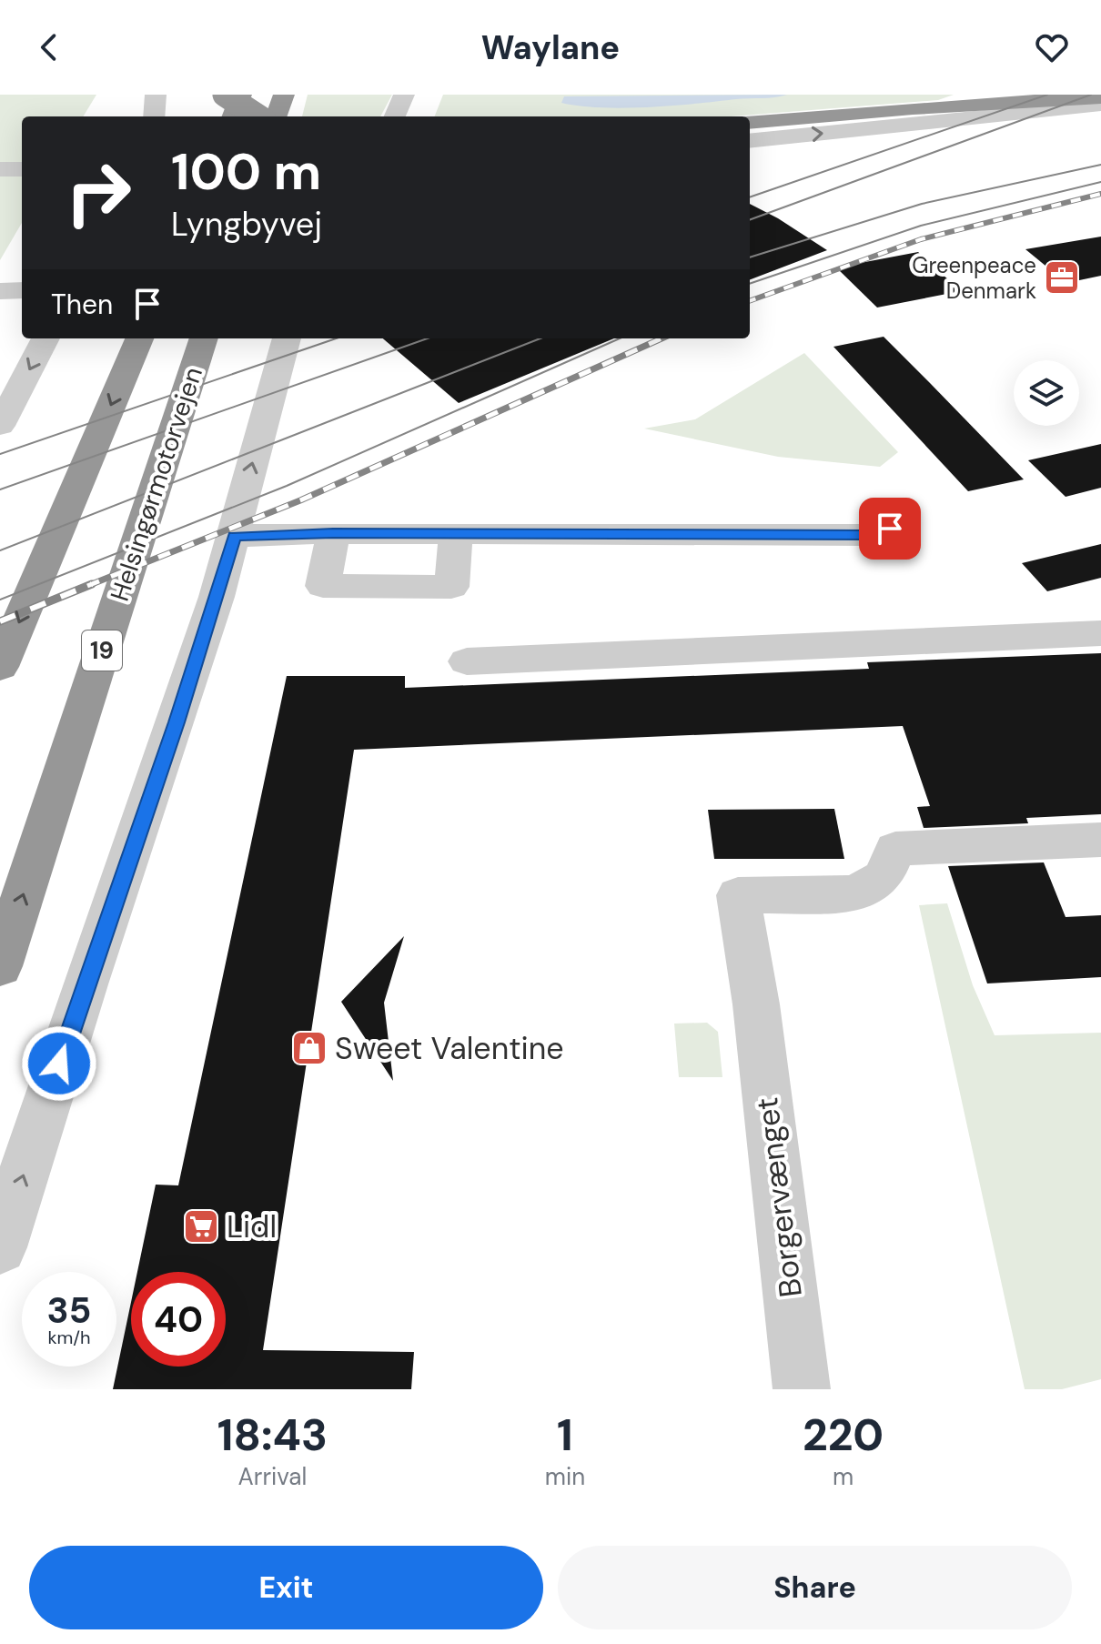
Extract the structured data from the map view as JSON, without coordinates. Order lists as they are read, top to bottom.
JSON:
{
  "streets": {
    "highway": ["Helsingørmotorvejen", "19"],
    "street": ["Borgervænget"]
  },
  "places": {
    "office": ["Greenpeace Denmark"],
    "shop": ["Sweet Valentine"],
    "supermarket": ["Lidl"]
  },
  "page": {
    "header": "Waylane",
    "turn": ["100 m", "Lyngbyvej"],
    "then": "Then",
    "speed": "35 km/h",
    "limit": "40",
    "eta": [
      "18:43",
      "Arrival",
      "1",
      "min",
      "220",
      "m"
    ],
    "buttons": ["Exit", "Share"]
  }
}
